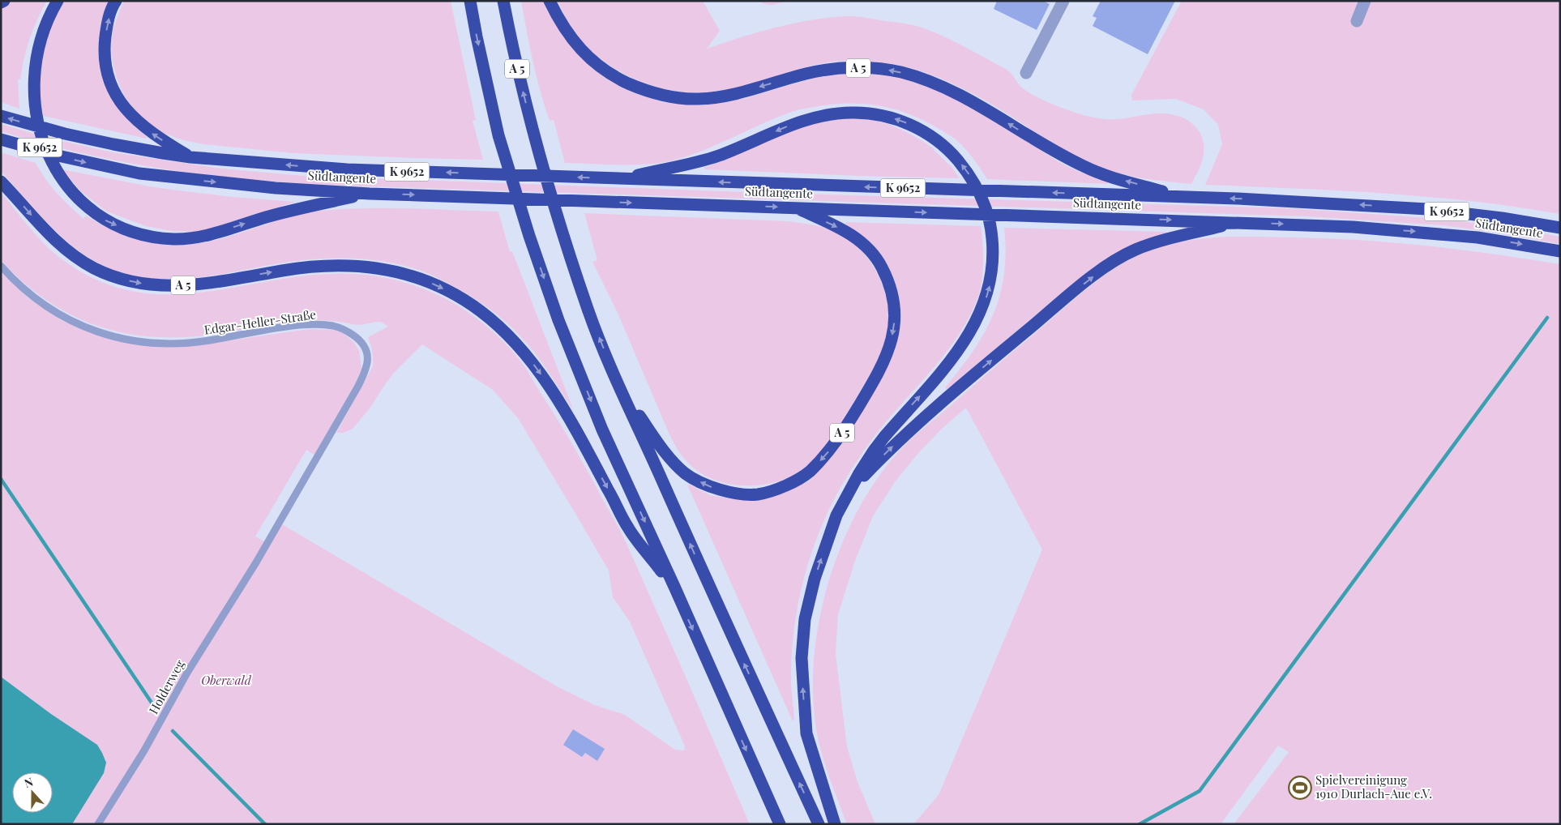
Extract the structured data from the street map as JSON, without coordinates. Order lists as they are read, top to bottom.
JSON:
{
  "streets": {
    "highway": ["A 5", "K 9652", "Südtangente"],
    "lane": ["Edgar-Heller-Straße", "Holderweg"]
  },
  "crossings": [
    ["A 5", "Südtangente"],
    ["K 9652", "Südtangente"],
    ["Edgar-Heller-Straße", "Holderweg"]
  ],
  "parks": ["Oberwald"],
  "places": {
    "sports": ["Spielvereinigung 1910 Durlach-Aue e.V."]
  },
  "north": "top"
}
